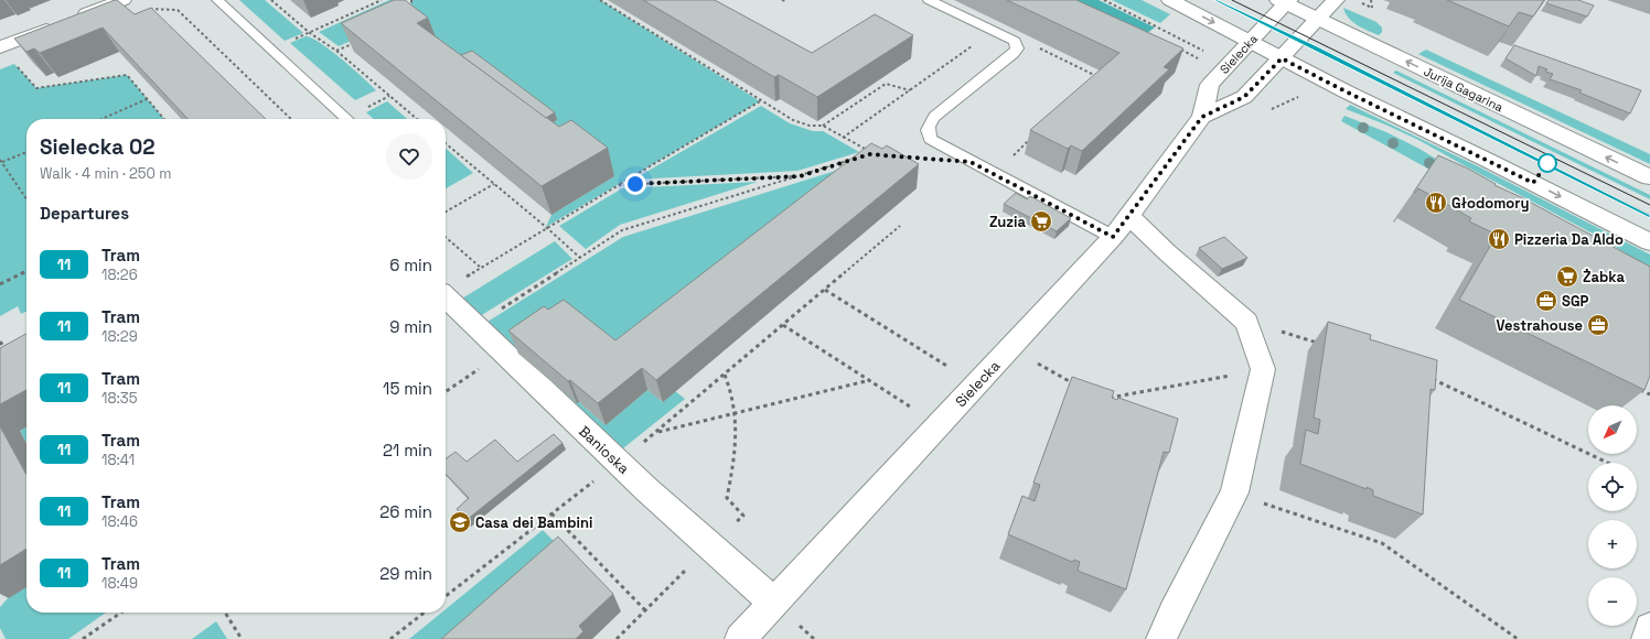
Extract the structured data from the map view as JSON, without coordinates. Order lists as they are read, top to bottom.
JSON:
{
  "streets": {
    "street": ["Sielecka", "Jurija Gagarina", "Banioska"]
  },
  "crossings": [
    ["Sielecka", "Jurija Gagarina"],
    ["Sielecka", "Banioska"]
  ],
  "places": {
    "restaurant": ["Głodomory", "Pizzeria Da Aldo"],
    "supermarket": ["Zuzia", "Żabka"],
    "office": ["SGP", "Vestrahouse"],
    "school or university": ["Casa dei Bambini"]
  },
  "lines": ["tram line 11"],
  "north": "bottom left",
  "page": {
    "heading": [
      ["Sielecka 02", "Walk · 4 min · 250 m"],
      "Departures"
    ],
    "list": [
      {
        "mark": "11",
        "name": "Tram",
        "note": "18:26",
        "value": "6 min"
      },
      {
        "mark": "11",
        "name": "Tram",
        "note": "18:29",
        "value": "9 min"
      },
      {
        "mark": "11",
        "name": "Tram",
        "note": "18:35",
        "value": "15 min"
      },
      {
        "mark": "11",
        "name": "Tram",
        "note": "18:41",
        "value": "21 min"
      },
      {
        "mark": "11",
        "name": "Tram",
        "note": "18:46",
        "value": "26 min"
      },
      {
        "mark": "11",
        "name": "Tram",
        "note": "18:49",
        "value": "29 min"
      }
    ],
    "map_buttons": ["+", "−"]
  }
}
